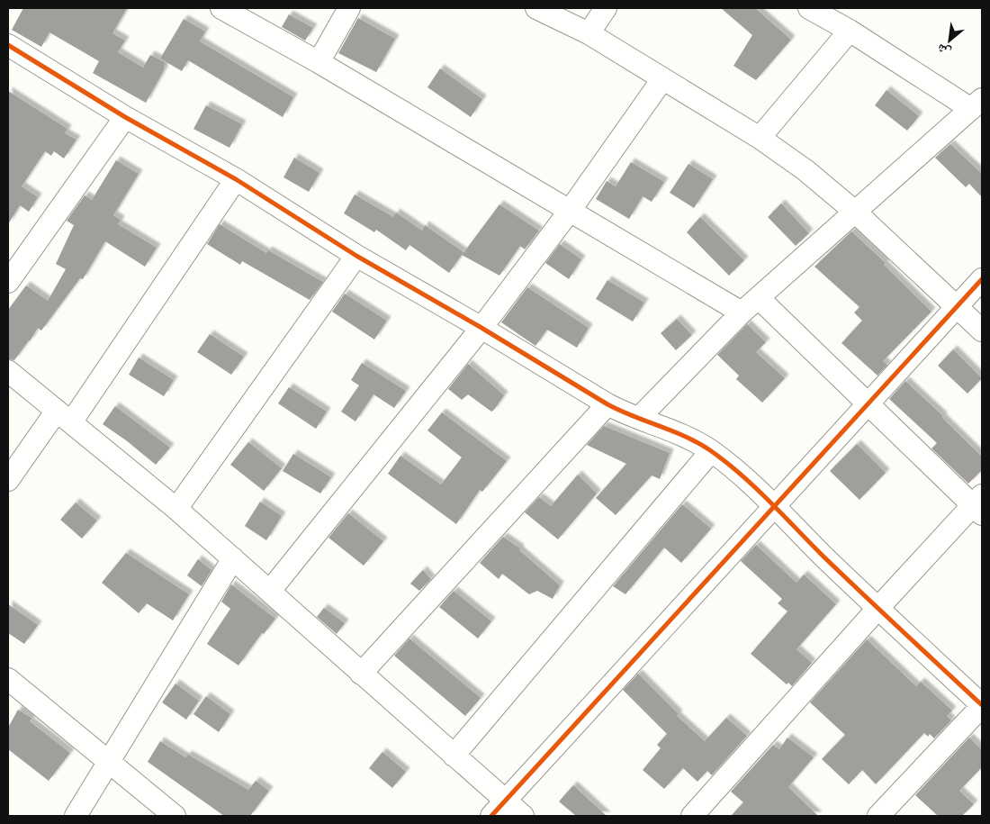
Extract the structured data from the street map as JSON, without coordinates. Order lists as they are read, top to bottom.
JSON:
{
  "north": "bottom left"
}
